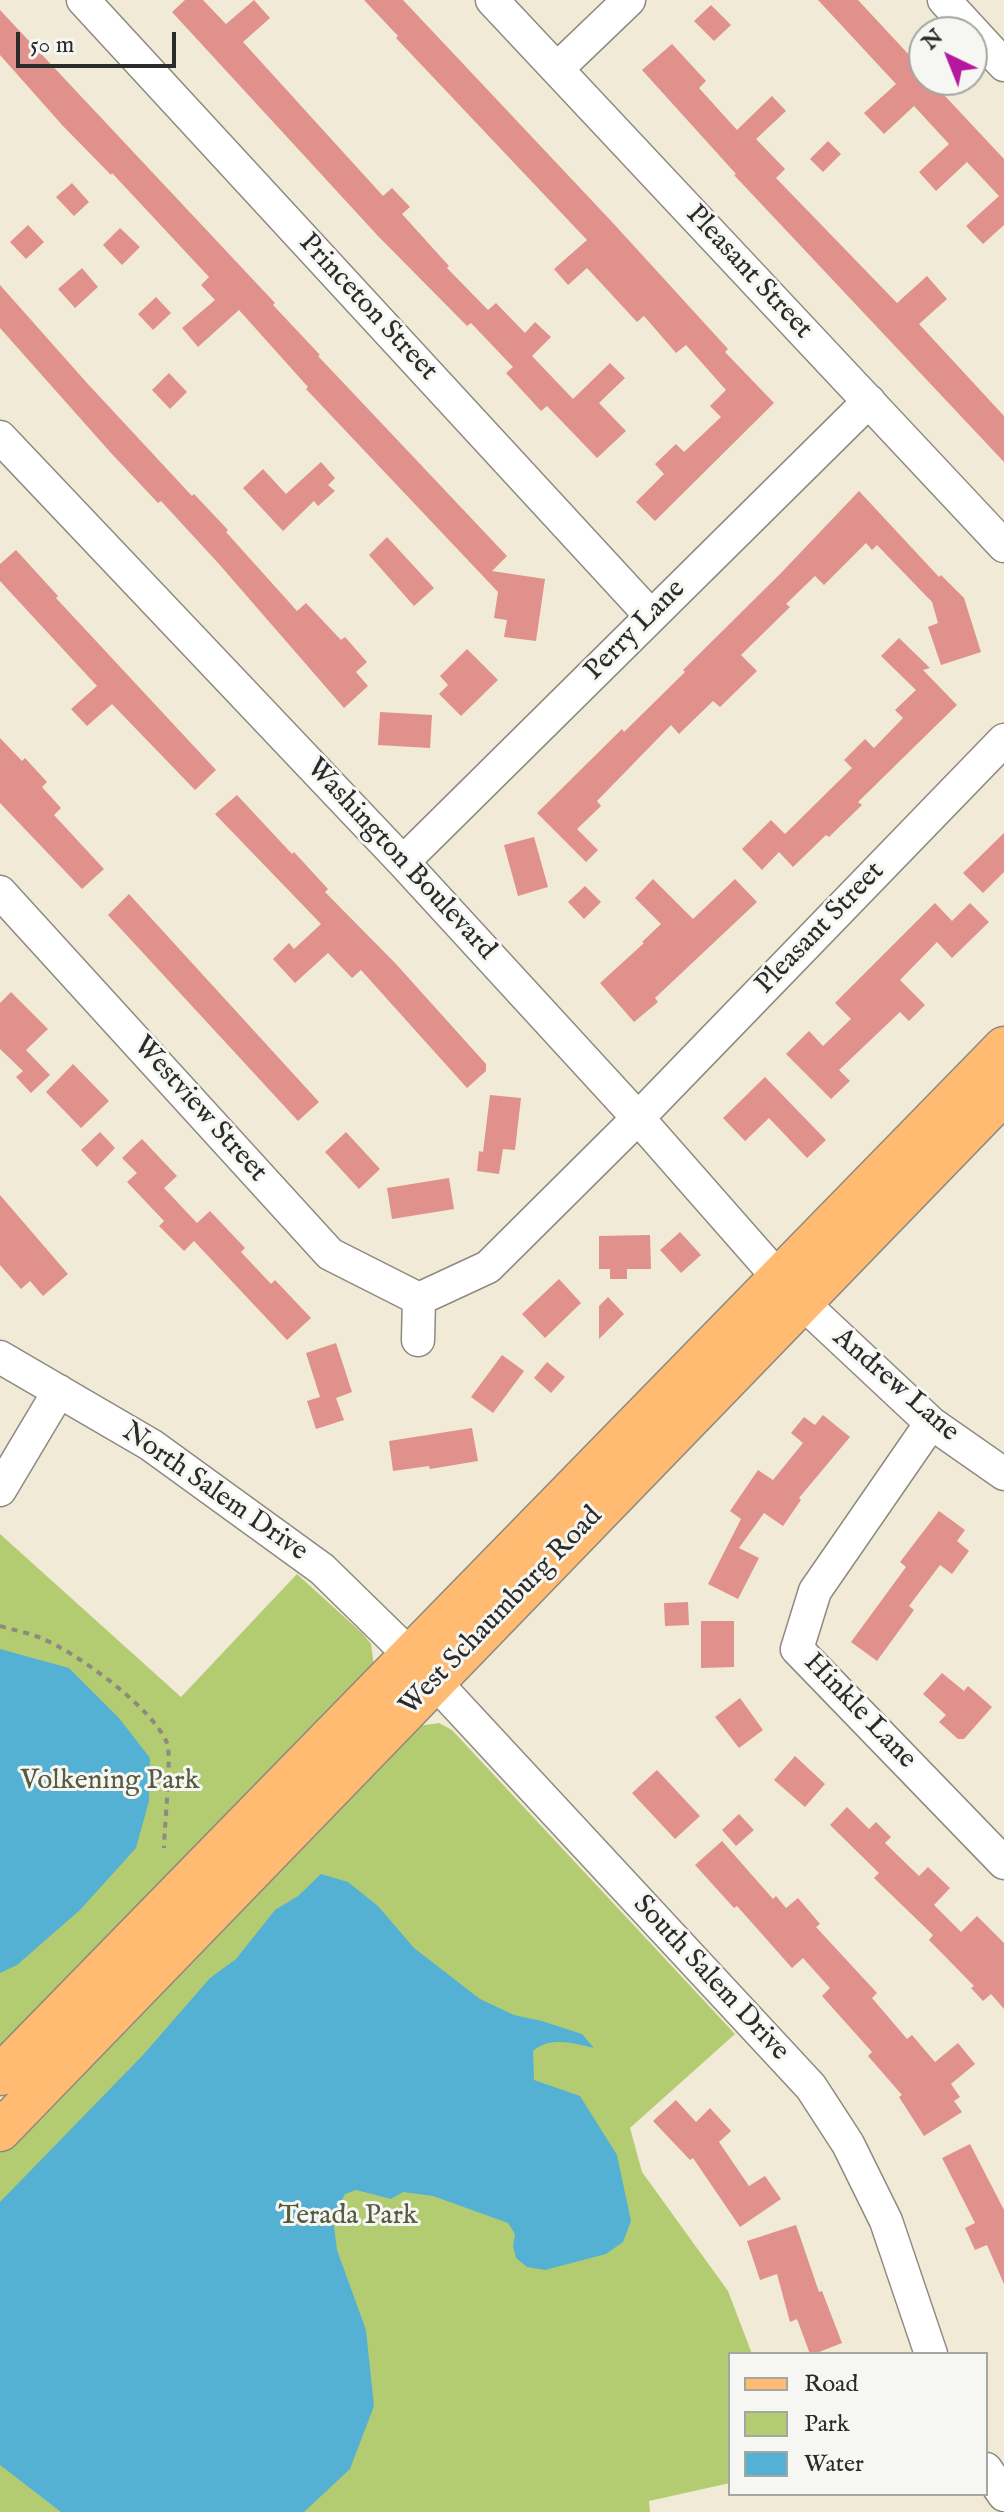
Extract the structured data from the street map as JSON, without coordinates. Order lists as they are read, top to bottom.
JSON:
{
  "streets": {
    "main road": ["West Schaumburg Road"],
    "street": [
      "Pleasant Street",
      "Princeton Street",
      "Perry Lane",
      "Washington Boulevard",
      "Westview Street",
      "Andrew Lane",
      "North Salem Drive",
      "Hinkle Lane",
      "South Salem Drive"
    ]
  },
  "crossings": [
    ["Pleasant Street", "Perry Lane"],
    ["Pleasant Street", "Washington Boulevard"],
    ["Princeton Street", "Perry Lane"],
    ["Perry Lane", "Washington Boulevard"],
    ["Washington Boulevard", "Andrew Lane"],
    ["Washington Boulevard", "West Schaumburg Road"],
    ["Andrew Lane", "West Schaumburg Road"],
    ["Andrew Lane", "Hinkle Lane"],
    ["North Salem Drive", "West Schaumburg Road"],
    ["North Salem Drive", "South Salem Drive"],
    ["West Schaumburg Road", "South Salem Drive"]
  ],
  "parks": ["Volkening Park", "Terada Park"],
  "legend": ["Road", "Park", "Water"],
  "scale_bar": "50 m",
  "north": "top left"
}
